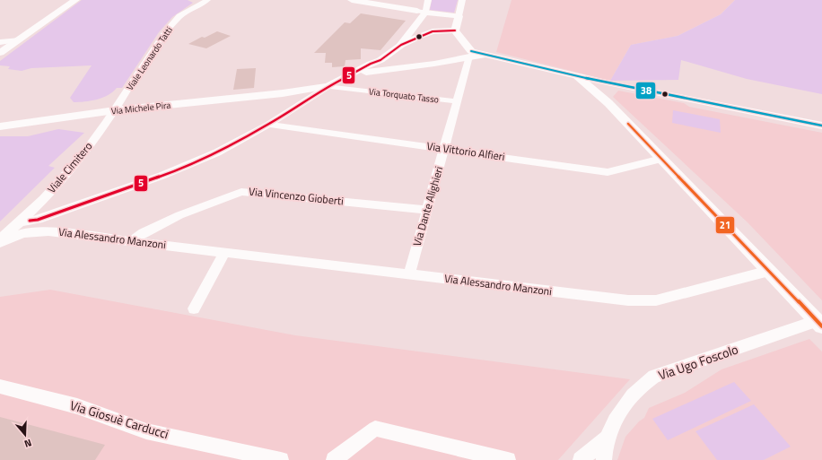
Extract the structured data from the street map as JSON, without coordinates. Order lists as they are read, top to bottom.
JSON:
{
  "streets": {
    "street": [
      "Viale Leonardo Tatti",
      "Via Torquato Tasso",
      "Via Michele Pira",
      "Via Vittorio Alfieri",
      "Viale Cimitero",
      "Via Vincenzo Gioberti",
      "Via Dante Alighieri",
      "Via Alessandro Manzoni",
      "Via Ugo Foscolo",
      "Via Giosuè Carducci"
    ]
  },
  "crossings": [
    ["Viale Leonardo Tatti", "Via Michele Pira"],
    ["Viale Leonardo Tatti", "Viale Cimitero"],
    ["Via Torquato Tasso", "Via Michele Pira"],
    ["Via Torquato Tasso", "Via Dante Alighieri"],
    ["Via Michele Pira", "Viale Cimitero"],
    ["Via Vittorio Alfieri", "Via Dante Alighieri"],
    ["Via Vincenzo Gioberti", "Via Dante Alighieri"],
    ["Via Vincenzo Gioberti", "Via Alessandro Manzoni"],
    ["Via Dante Alighieri", "Via Alessandro Manzoni"]
  ],
  "lines": ["transit line 5", "transit line 38", "transit line 21"],
  "north": "bottom"
}
